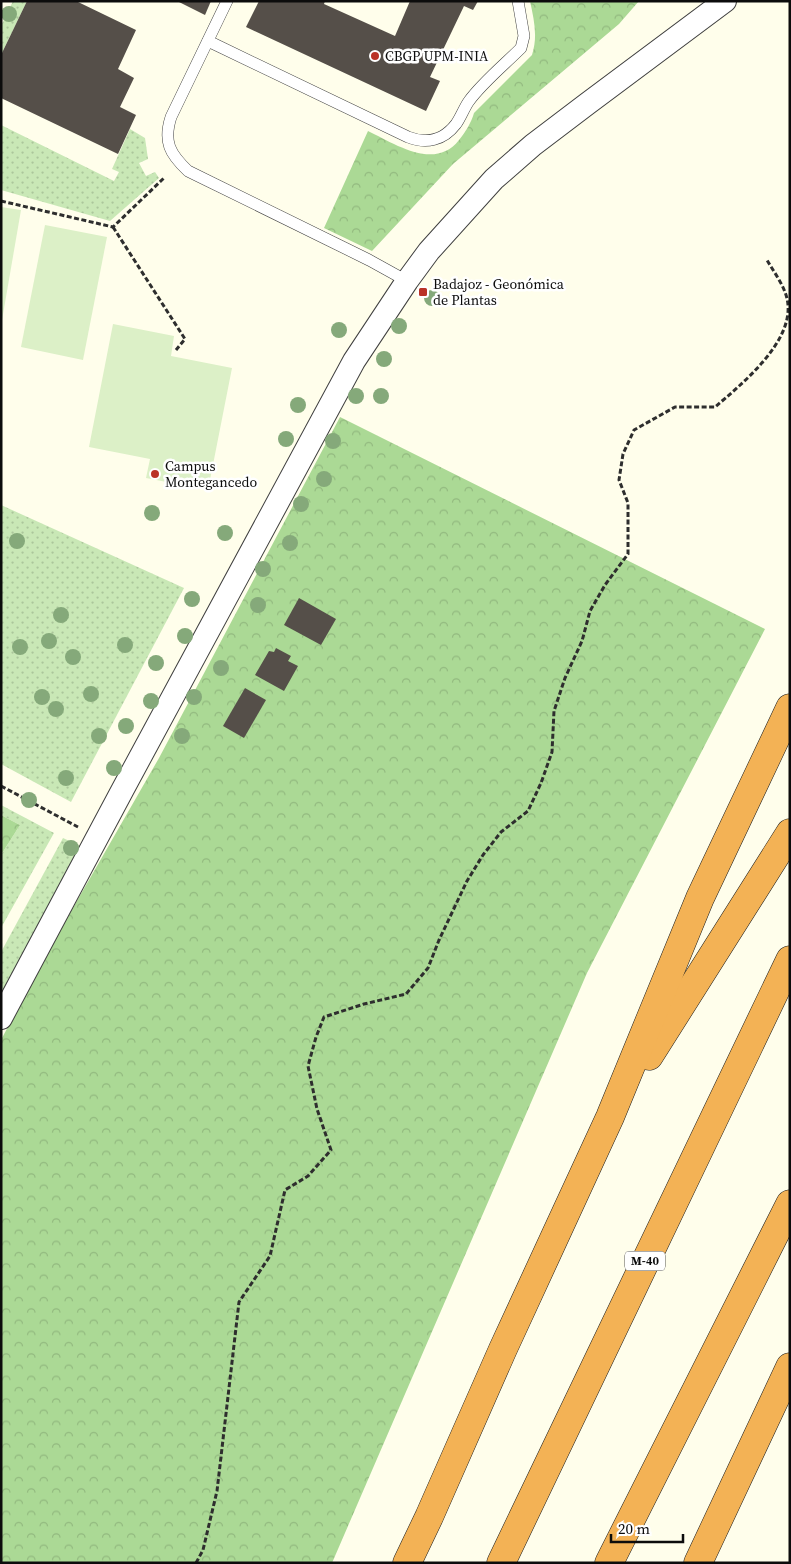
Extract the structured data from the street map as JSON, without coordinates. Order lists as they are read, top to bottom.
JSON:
{
  "streets": {
    "highway": ["M-40"]
  },
  "places": {
    "other": ["CBGP UPM-INIA", "Campus Montegancedo"],
    "transit": ["Badajoz - Geonómica de Plantas"]
  },
  "scale_bar": "20 m"
}
